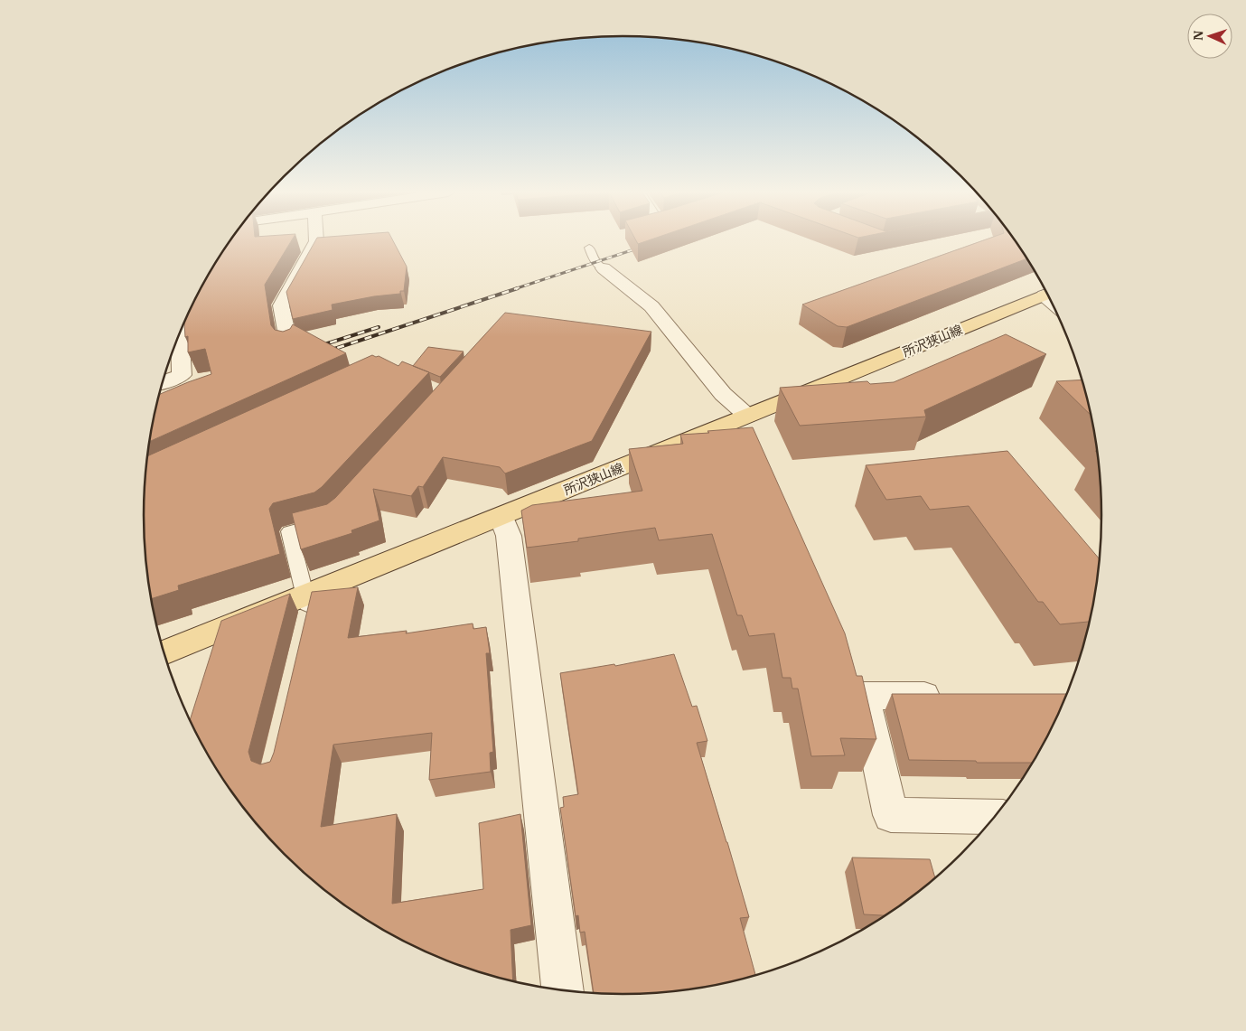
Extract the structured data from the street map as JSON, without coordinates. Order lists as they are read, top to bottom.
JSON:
{
  "streets": {
    "main road": ["所沢狭山線"]
  },
  "north": "left"
}
